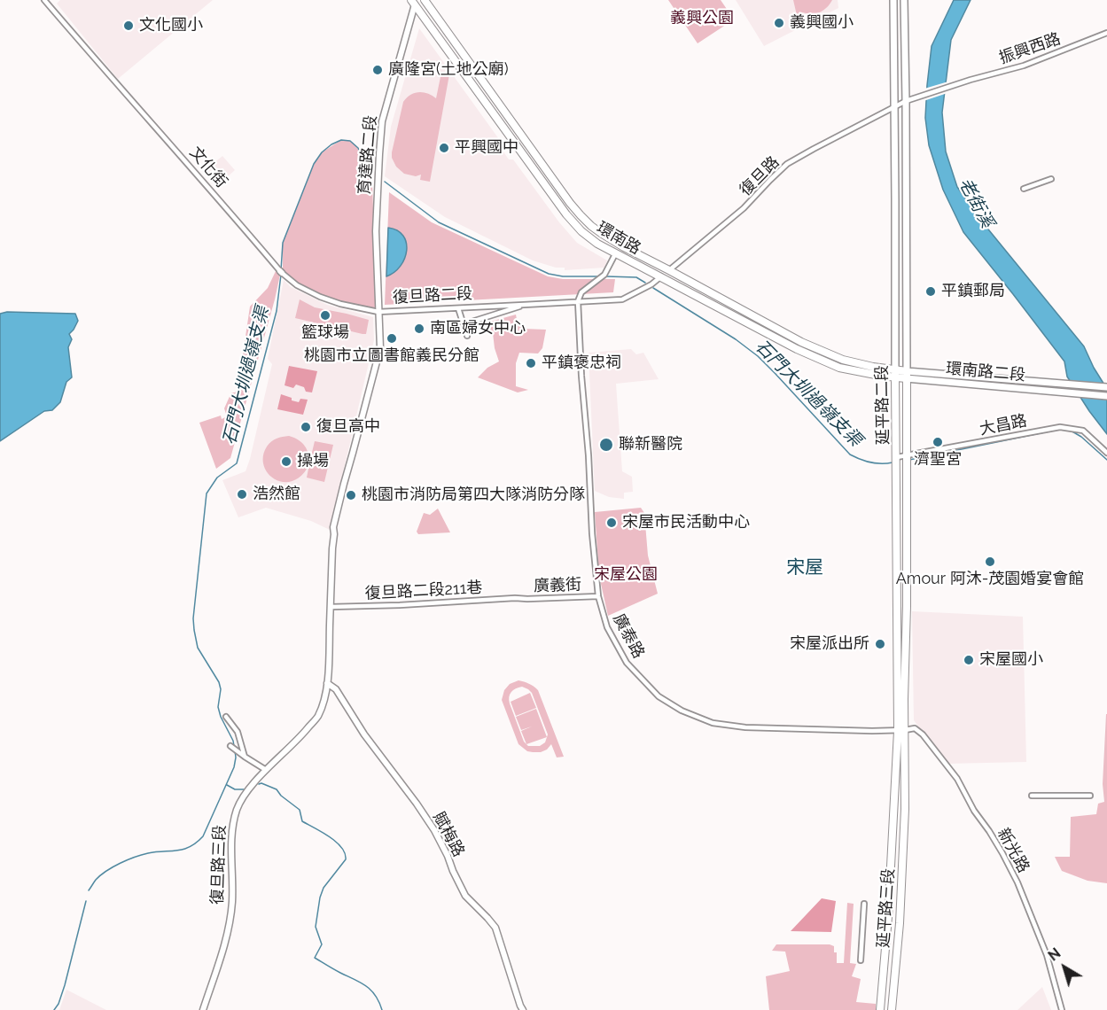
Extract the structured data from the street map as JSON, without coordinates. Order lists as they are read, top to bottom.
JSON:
{
  "streets": {
    "main road": [
      "環南路",
      "環南路二段",
      "延平路二段",
      "延平路三段"
    ],
    "street": [
      "振興西路",
      "育達路二段",
      "文化街",
      "復旦路",
      "復旦路二段",
      "大昌路",
      "廣義街",
      "復旦路二段211巷",
      "廣泰路",
      "賦梅路",
      "新光路",
      "復旦路三段"
    ]
  },
  "crossings": [
    ["振興西路", "復旦路"],
    ["振興西路", "延平路二段"],
    ["育達路二段", "文化街"],
    ["育達路二段", "環南路"],
    ["育達路二段", "復旦路二段"],
    ["文化街", "復旦路二段"],
    ["復旦路", "環南路"],
    ["復旦路", "復旦路二段"],
    ["復旦路", "延平路二段"],
    ["環南路", "復旦路二段"],
    ["環南路", "環南路二段"],
    ["環南路", "延平路二段"],
    ["復旦路二段", "復旦路二段211巷"],
    ["復旦路二段", "廣泰路"],
    ["復旦路二段", "賦梅路"],
    ["復旦路二段", "復旦路三段"],
    ["環南路二段", "延平路二段"],
    ["延平路二段", "大昌路"],
    ["延平路二段", "廣泰路"],
    ["延平路二段", "新光路"],
    ["延平路二段", "延平路三段"],
    ["廣義街", "復旦路二段211巷"],
    ["廣義街", "廣泰路"],
    ["廣泰路", "新光路"]
  ],
  "districts": ["宋屋"],
  "water": ["老街溪", "石門大圳過嶺支渠"],
  "parks": ["義興公園", "宋屋公園"],
  "places": [
    "義興國小",
    "文化國小",
    "廣隆宮(土地公廟)",
    "平興國中",
    "平鎮郵局",
    "籃球場",
    "南區婦女中心",
    "桃園市立圖書館義民分館",
    "平鎮褒忠祠",
    "復旦高中",
    "濟聖宮",
    "聯新醫院",
    "操場",
    "浩然館",
    "桃園市消防局第四大隊消防分隊",
    "宋屋市民活動中心",
    "Amour 阿沐-茂園婚宴會館",
    "宋屋派出所",
    "宋屋國小"
  ],
  "north": "top left"
}
